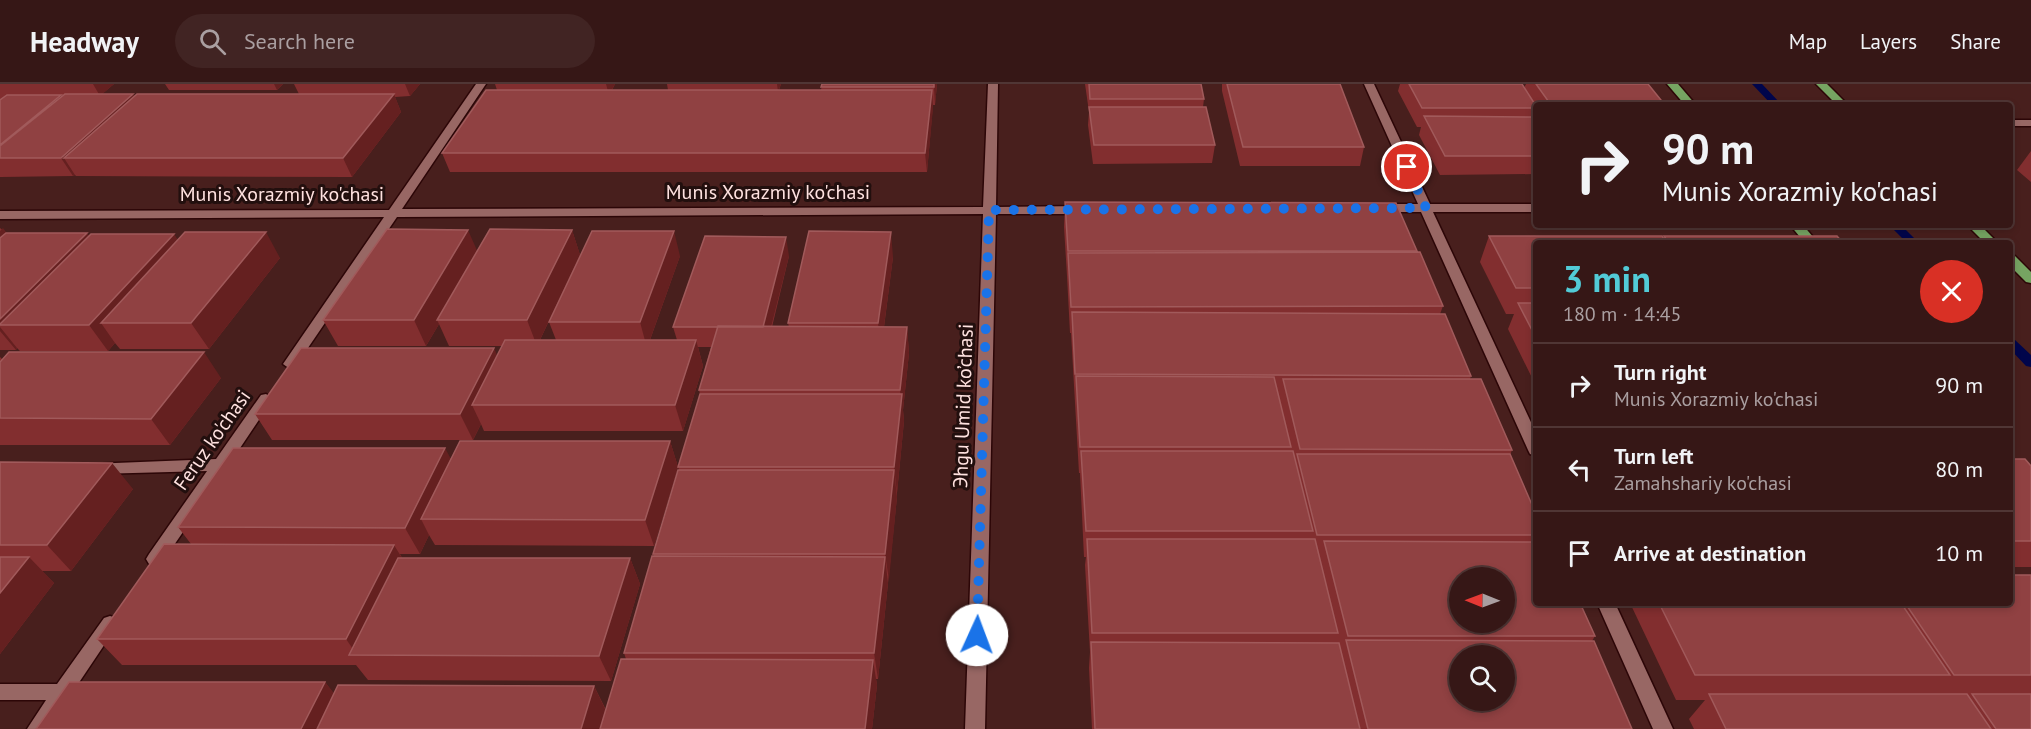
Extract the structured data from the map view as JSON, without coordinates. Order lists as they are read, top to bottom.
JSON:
{
  "streets": {
    "street": ["Munis Xorazmiy ko'chasi", "Эhgu Umid ko’chasi", "Feruz ko'chasi"]
  },
  "crossings": [
    ["Munis Xorazmiy ko'chasi", "Эhgu Umid ko’chasi"],
    ["Munis Xorazmiy ko'chasi", "Feruz ko'chasi"]
  ],
  "north": "left",
  "page": {
    "header": "Headway",
    "search": "Search here",
    "nav": ["Map", "Layers", "Share"],
    "turn": ["90 m", "Munis Xorazmiy ko'chasi"],
    "heading": ["3 min", "180 m · 14:45"],
    "list": [
      {
        "name": "Turn right",
        "note": "Munis Xorazmiy ko'chasi",
        "value": "90 m"
      },
      {
        "name": "Turn left",
        "note": "Zamahshariy ko'chasi",
        "value": "80 m"
      },
      {
        "name": "Arrive at destination",
        "value": "10 m"
      }
    ]
  }
}
